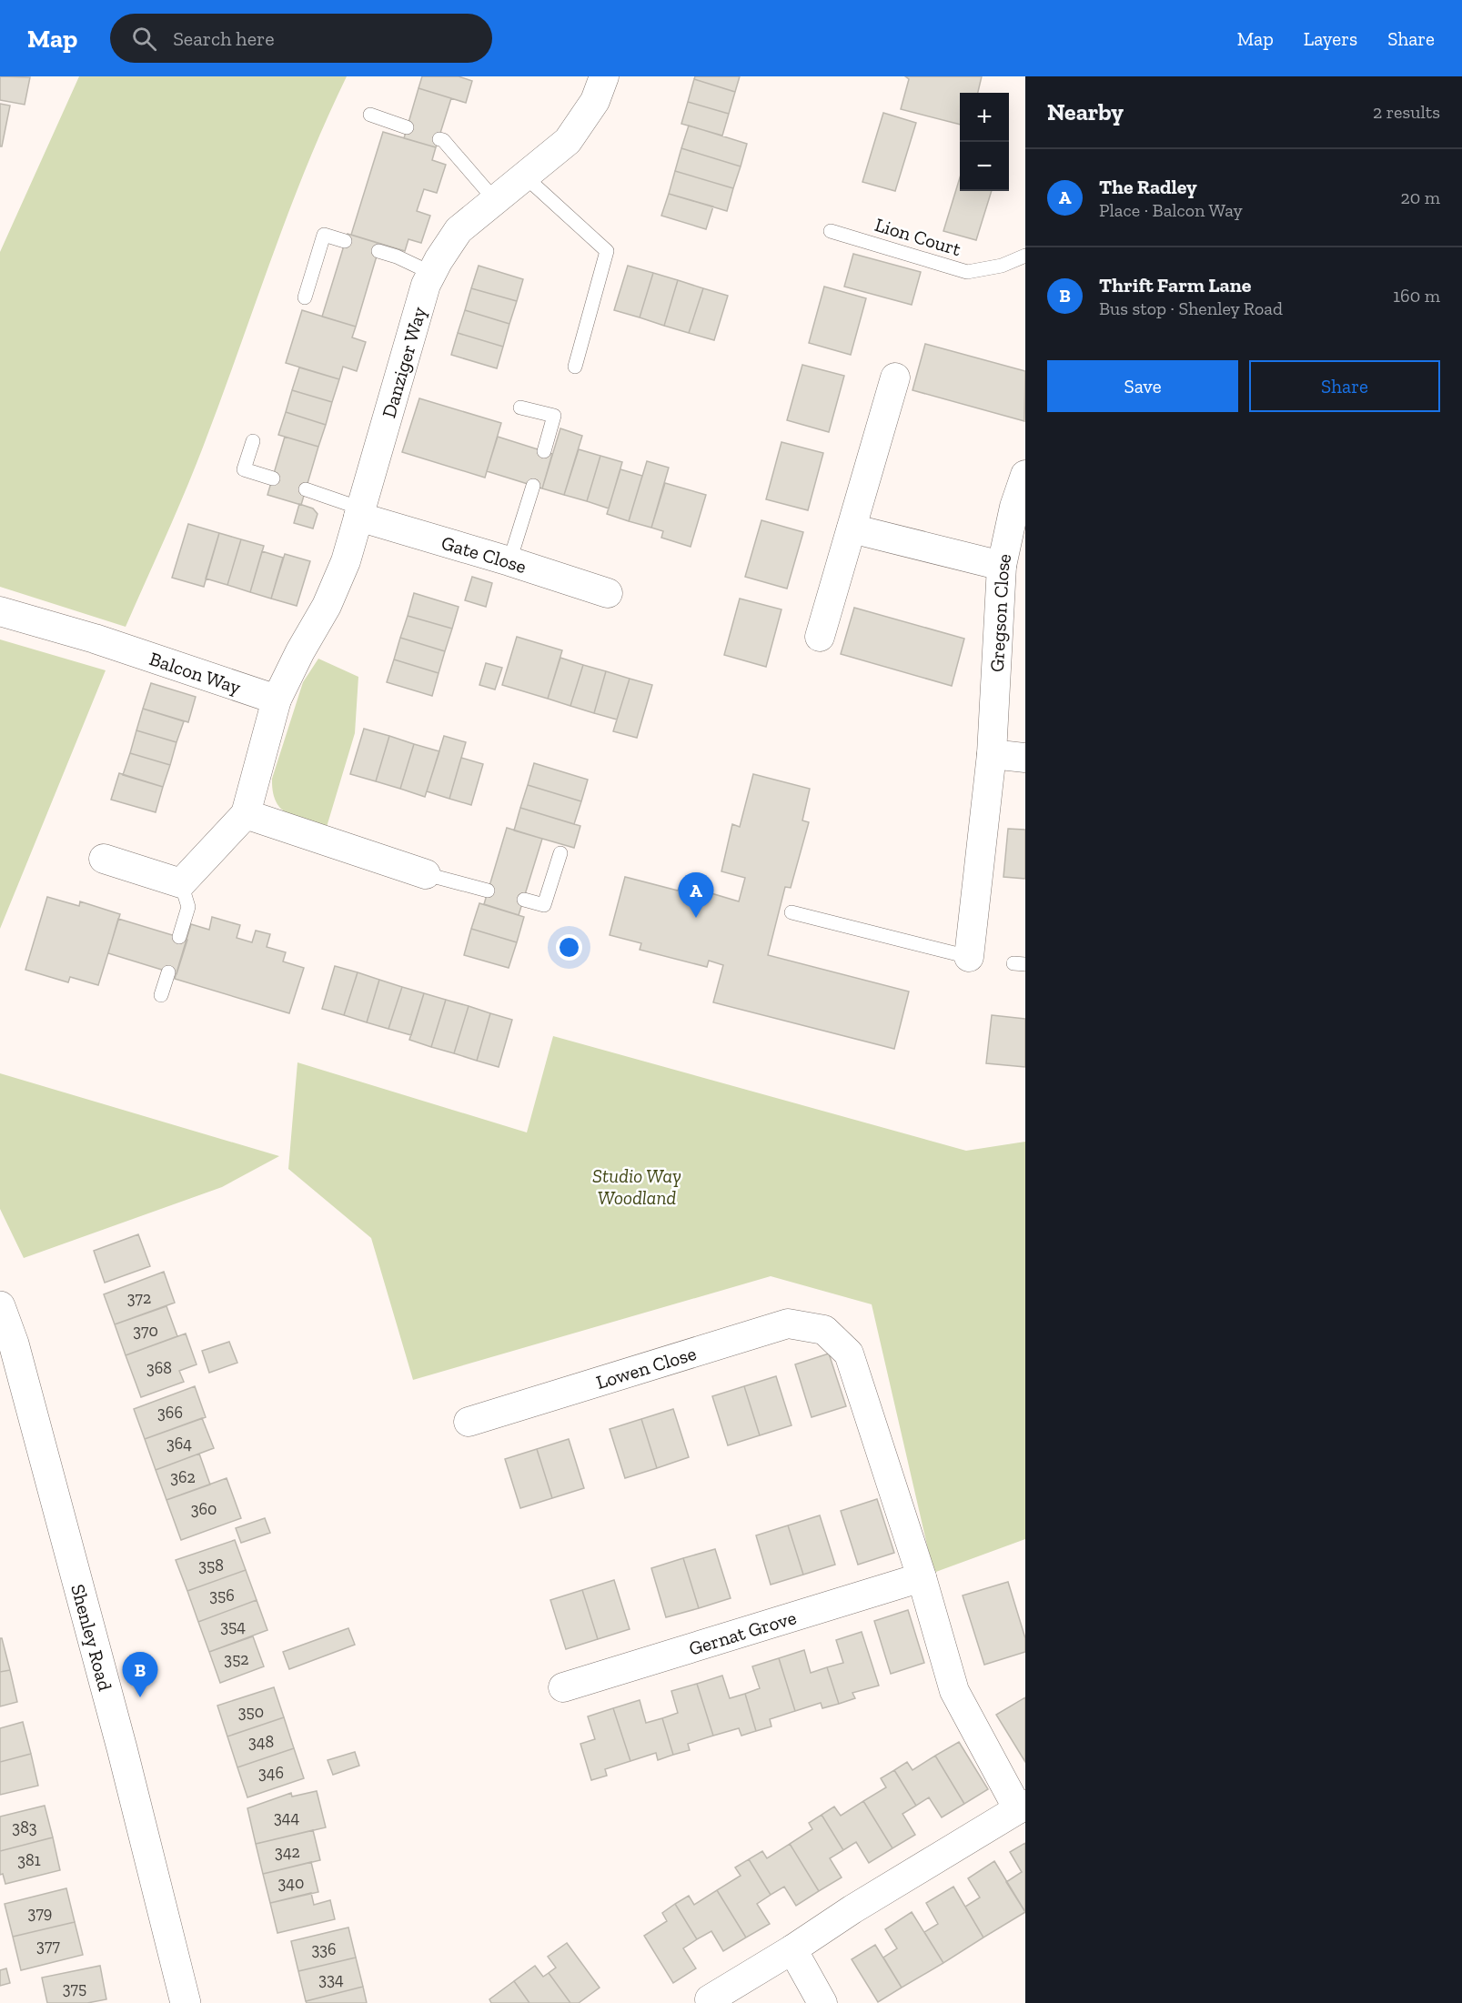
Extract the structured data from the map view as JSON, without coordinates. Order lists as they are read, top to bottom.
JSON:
{
  "streets": {
    "main road": ["Shenley Road"],
    "street": [
      "Danziger Way",
      "Gate Close",
      "Gregson Close",
      "Balcon Way",
      "Lowen Close",
      "Gernat Grove"
    ],
    "lane": ["Lion Court"]
  },
  "crossings": [
    ["Danziger Way", "Gate Close"],
    ["Danziger Way", "Balcon Way"],
    ["Lowen Close", "Gernat Grove"]
  ],
  "parks": ["Studio Way Woodland"],
  "house_numbers": [
    "372",
    "370",
    "368",
    "366",
    "364",
    "362",
    "360",
    "358",
    "356",
    "354",
    "352",
    "350",
    "348",
    "346",
    "344",
    "383",
    "342",
    "381",
    "340",
    "379",
    "377",
    "336",
    "334",
    "375"
  ],
  "page": {
    "header": "Map",
    "search": "Search here",
    "nav": ["Map", "Layers", "Share"],
    "heading": ["Nearby", "2 results"],
    "map_buttons": ["+", "−"],
    "list": [
      {
        "mark": "A",
        "name": "The Radley",
        "note": "Place · Balcon Way",
        "value": "20 m"
      },
      {
        "mark": "B",
        "name": "Thrift Farm Lane",
        "note": "Bus stop · Shenley Road",
        "value": "160 m"
      }
    ],
    "buttons": ["Save", "Share"],
    "pins": ["A", "B"]
  }
}
